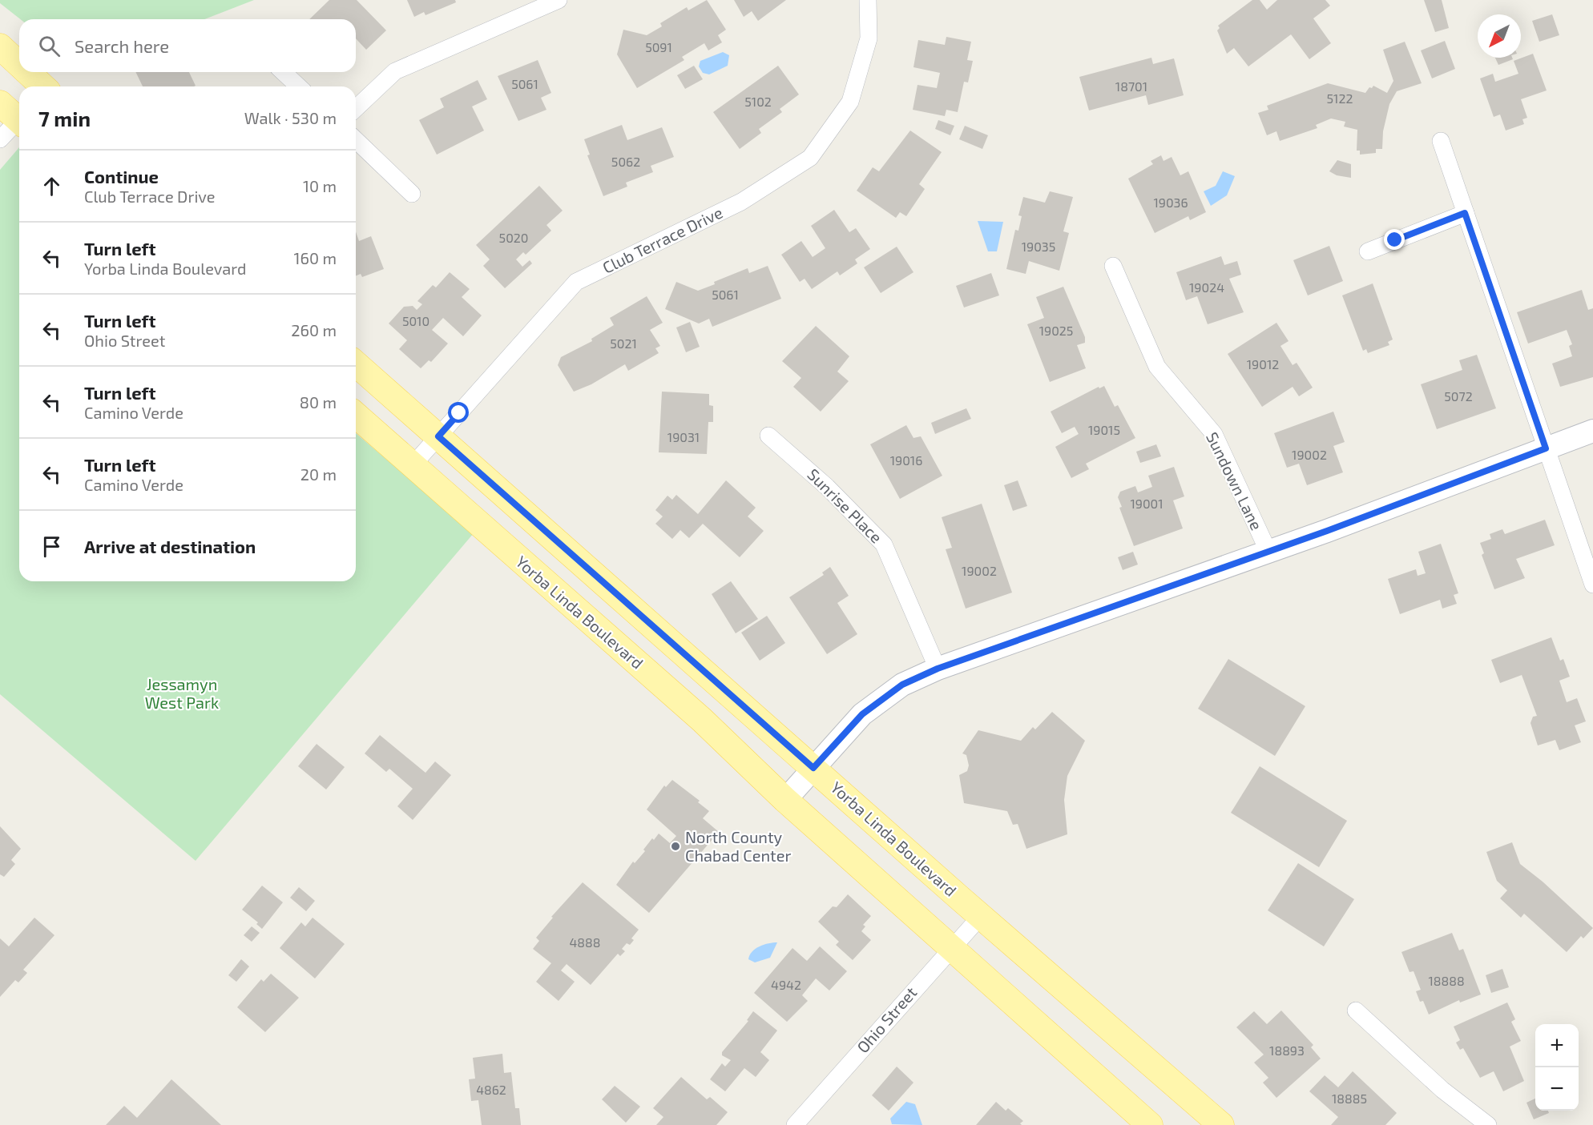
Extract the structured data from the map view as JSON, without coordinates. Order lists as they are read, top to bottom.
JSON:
{
  "streets": {
    "main road": ["Yorba Linda Boulevard"],
    "street": [
      "Club Terrace Drive",
      "Sundown Lane",
      "Sunrise Place",
      "Ohio Street"
    ]
  },
  "crossings": [
    ["Club Terrace Drive", "Yorba Linda Boulevard"],
    ["Yorba Linda Boulevard", "Ohio Street"]
  ],
  "parks": ["Jessamyn West Park"],
  "places": ["North County Chabad Center"],
  "house_numbers": [
    "5091",
    "5061",
    "18701",
    "5122",
    "5102",
    "5062",
    "19036",
    "5020",
    "19035",
    "19024",
    "5061",
    "5010",
    "19025",
    "5021",
    "19012",
    "5072",
    "19015",
    "19031",
    "19002",
    "19016",
    "19001",
    "19002",
    "4888",
    "18888",
    "4942",
    "18893",
    "4862",
    "18885"
  ],
  "north": "bottom left",
  "page": {
    "search": "Search here",
    "heading": ["7 min", "Walk · 530 m"],
    "list": [
      ["Continue", "Club Terrace Drive", "10 m"],
      ["Turn left", "Yorba Linda Boulevard", "160 m"],
      ["Turn left", "Ohio Street", "260 m"],
      ["Turn left", "Camino Verde", "80 m"],
      ["Turn left", "Camino Verde", "20 m"],
      "Arrive at destination"
    ],
    "map_buttons": ["+", "−"]
  }
}
